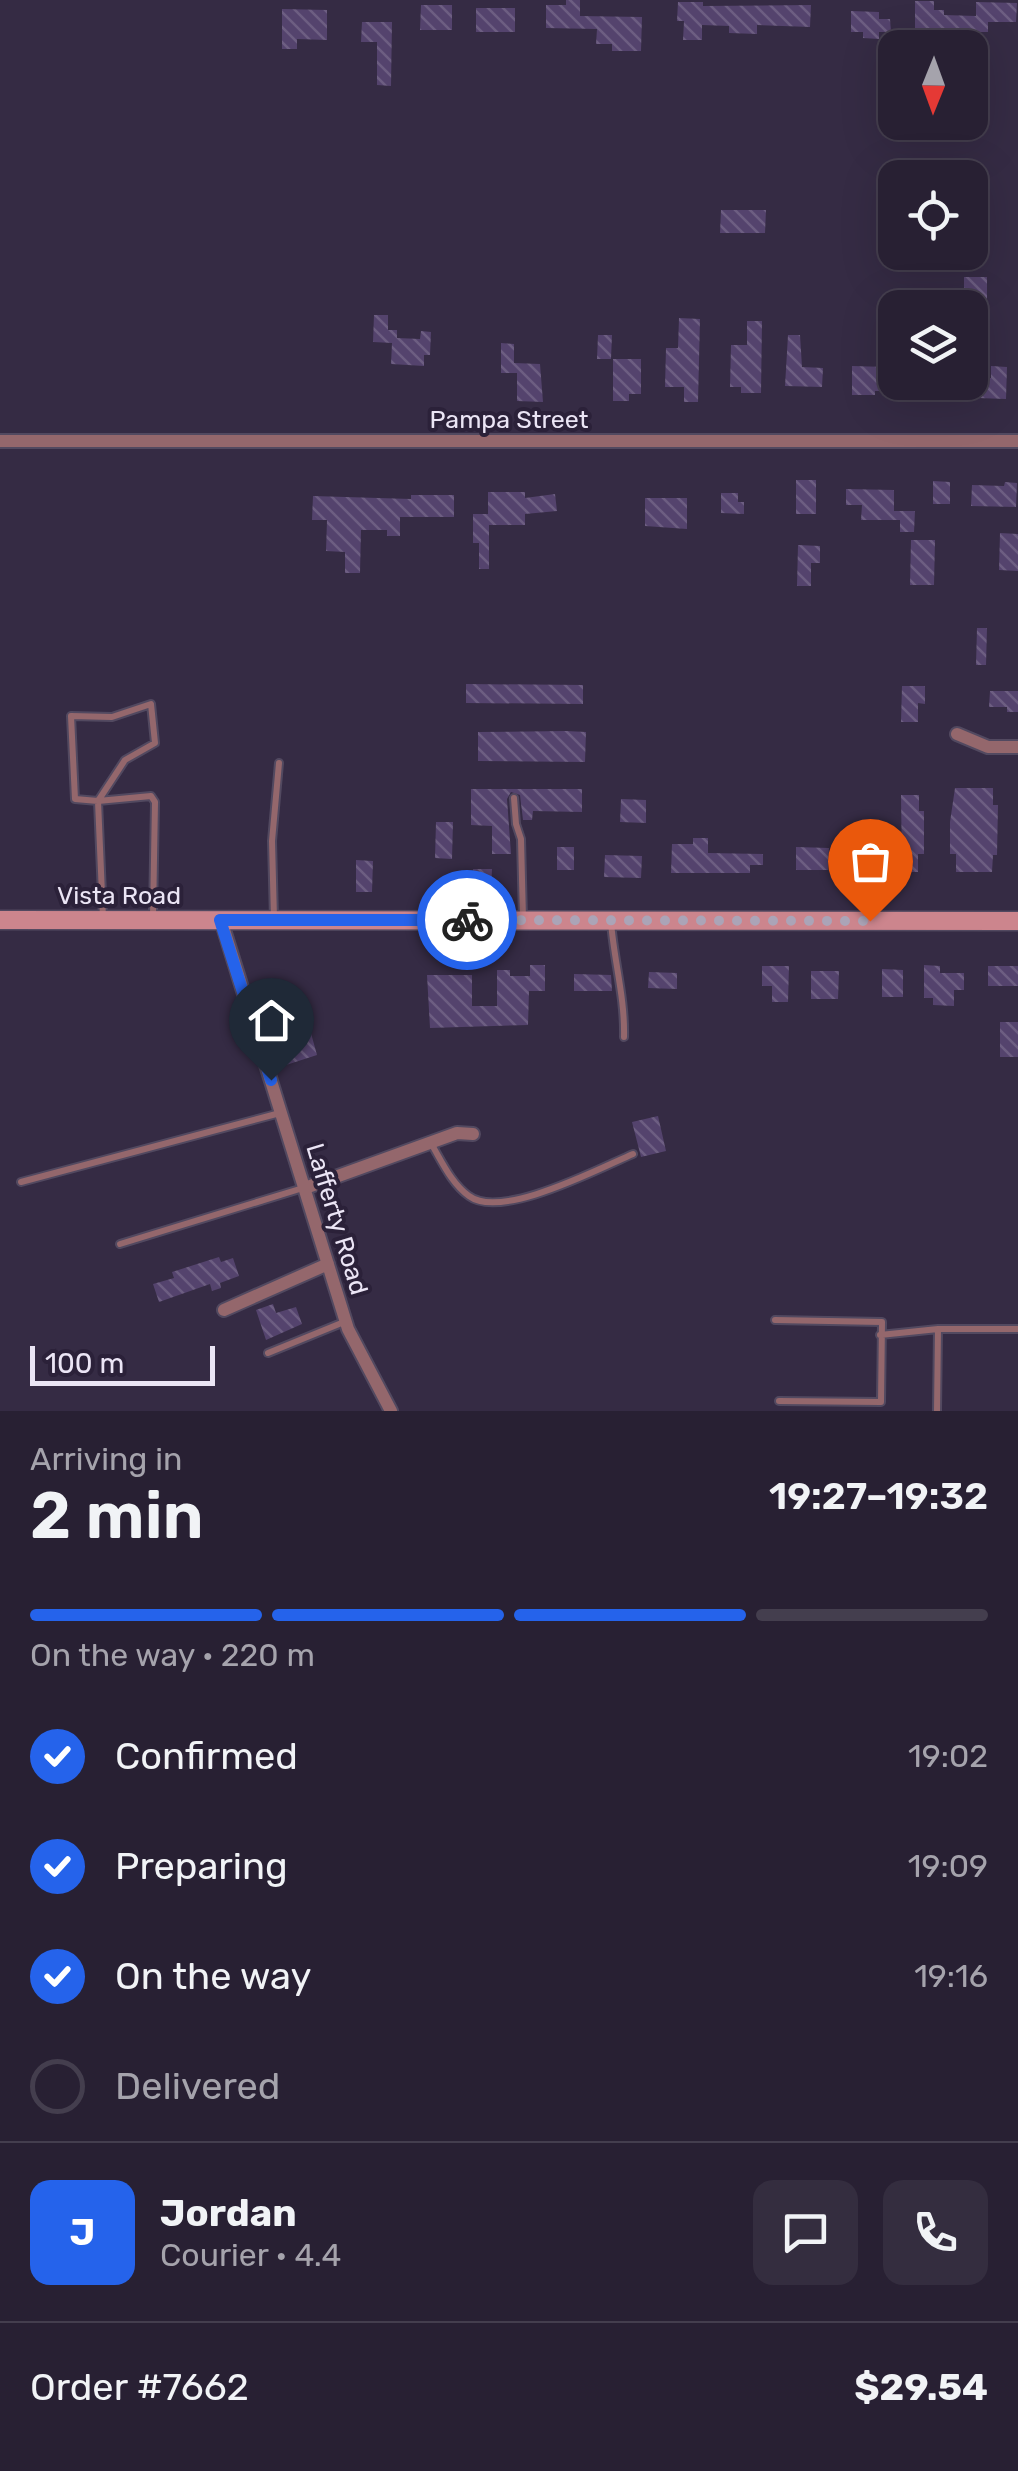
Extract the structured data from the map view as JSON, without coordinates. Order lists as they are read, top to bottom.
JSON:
{
  "streets": {
    "street": ["Pampa Street", "Vista Road", "Lafferty Road"]
  },
  "crossings": [
    ["Vista Road", "Lafferty Road"]
  ],
  "scale_bar": "100 m",
  "north": "bottom",
  "page": {
    "scale": "100 m",
    "heading": ["2 min", "Arriving in", "19:27–19:32"],
    "panel": [
      "Jordan",
      "Courier · 4.4",
      "Order #7662",
      "$29.54"
    ],
    "bar": "On the way · 220 m",
    "list": [
      ["Confirmed", "19:02"],
      ["Preparing", "19:09"],
      ["On the way", "19:16"],
      "Delivered"
    ],
    "round": "J"
  }
}
